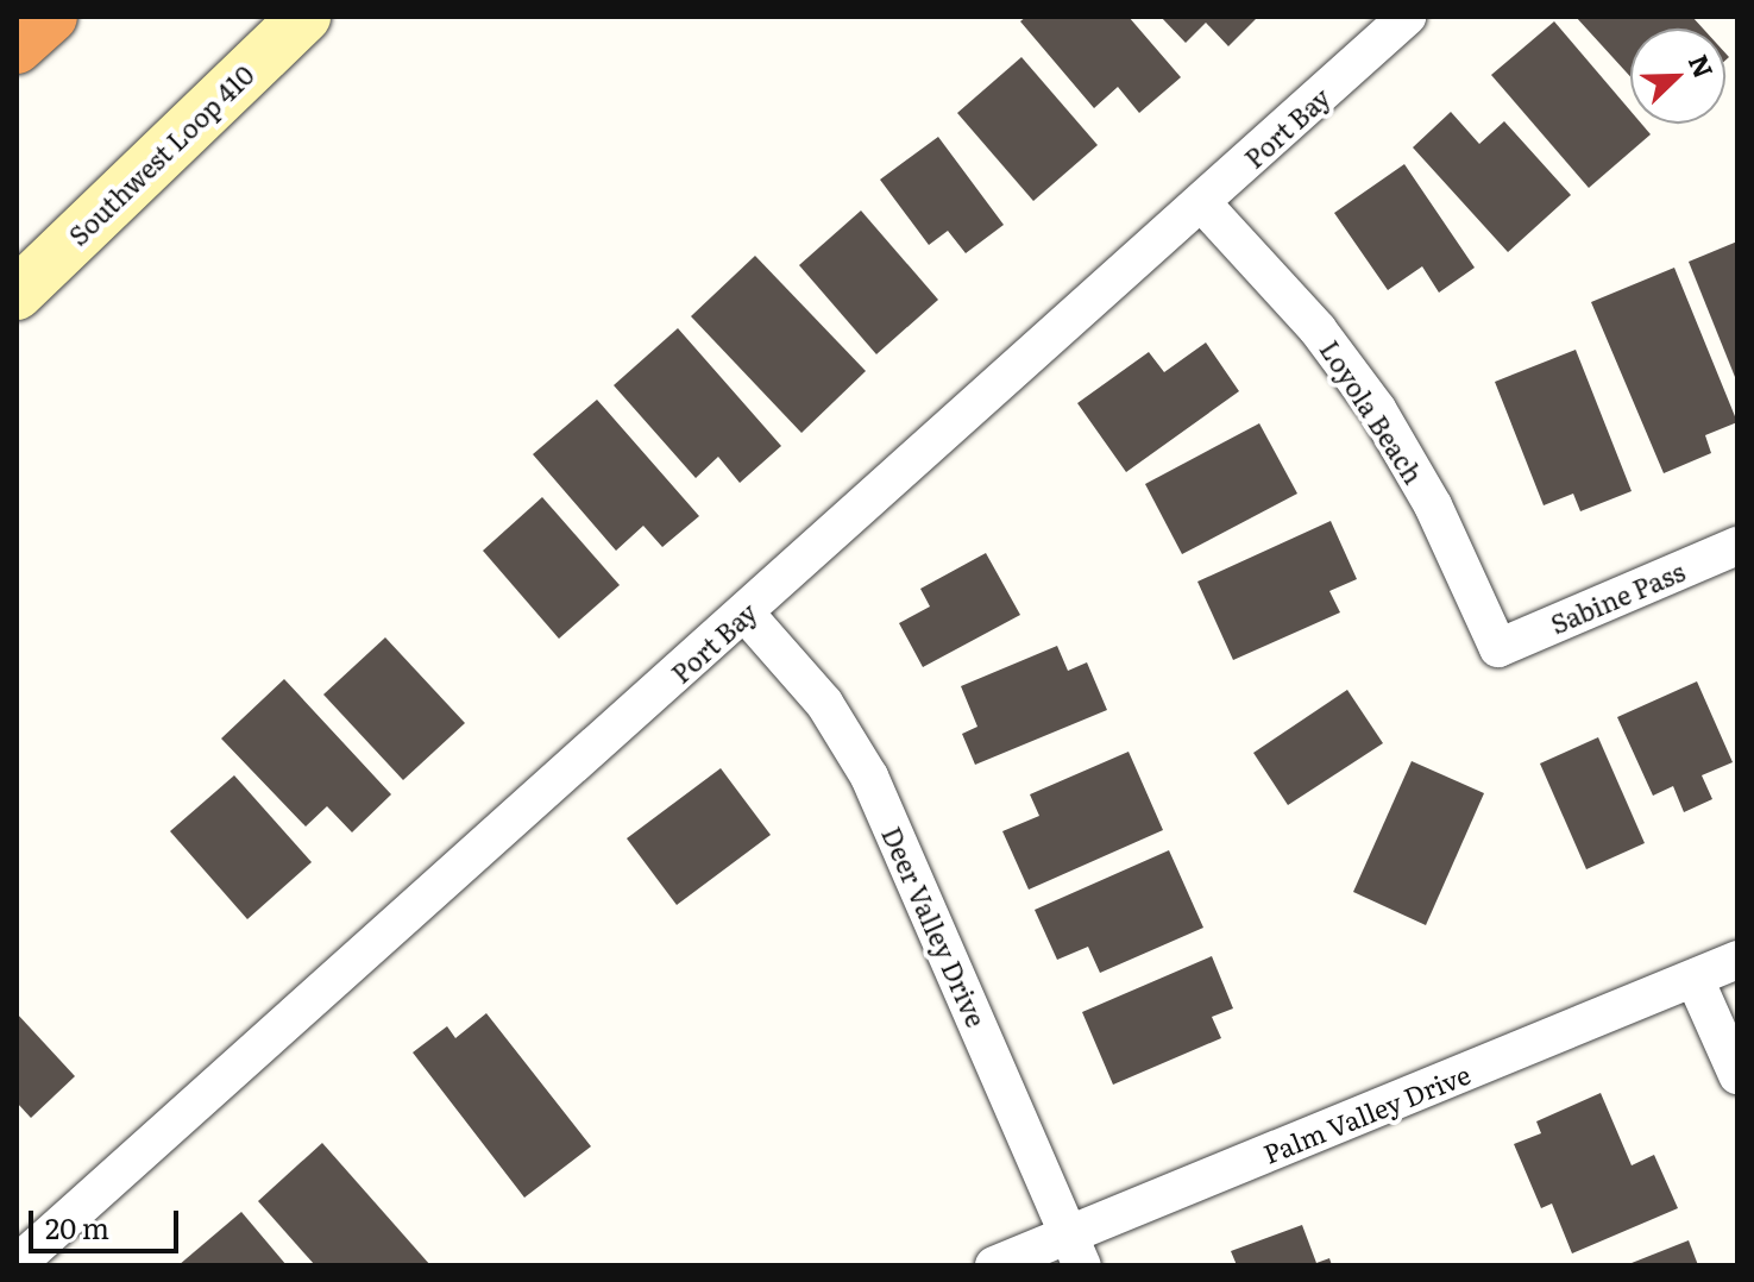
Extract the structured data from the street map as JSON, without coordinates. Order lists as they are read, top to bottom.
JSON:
{
  "streets": {
    "main road": ["Southwest Loop 410"],
    "street": [
      "Port Bay",
      "Loyola Beach",
      "Sabine Pass",
      "Deer Valley Drive",
      "Palm Valley Drive"
    ]
  },
  "crossings": [
    ["Port Bay", "Loyola Beach"],
    ["Port Bay", "Deer Valley Drive"],
    ["Loyola Beach", "Sabine Pass"],
    ["Deer Valley Drive", "Palm Valley Drive"]
  ],
  "scale_bar": "20 m",
  "north": "top right"
}
